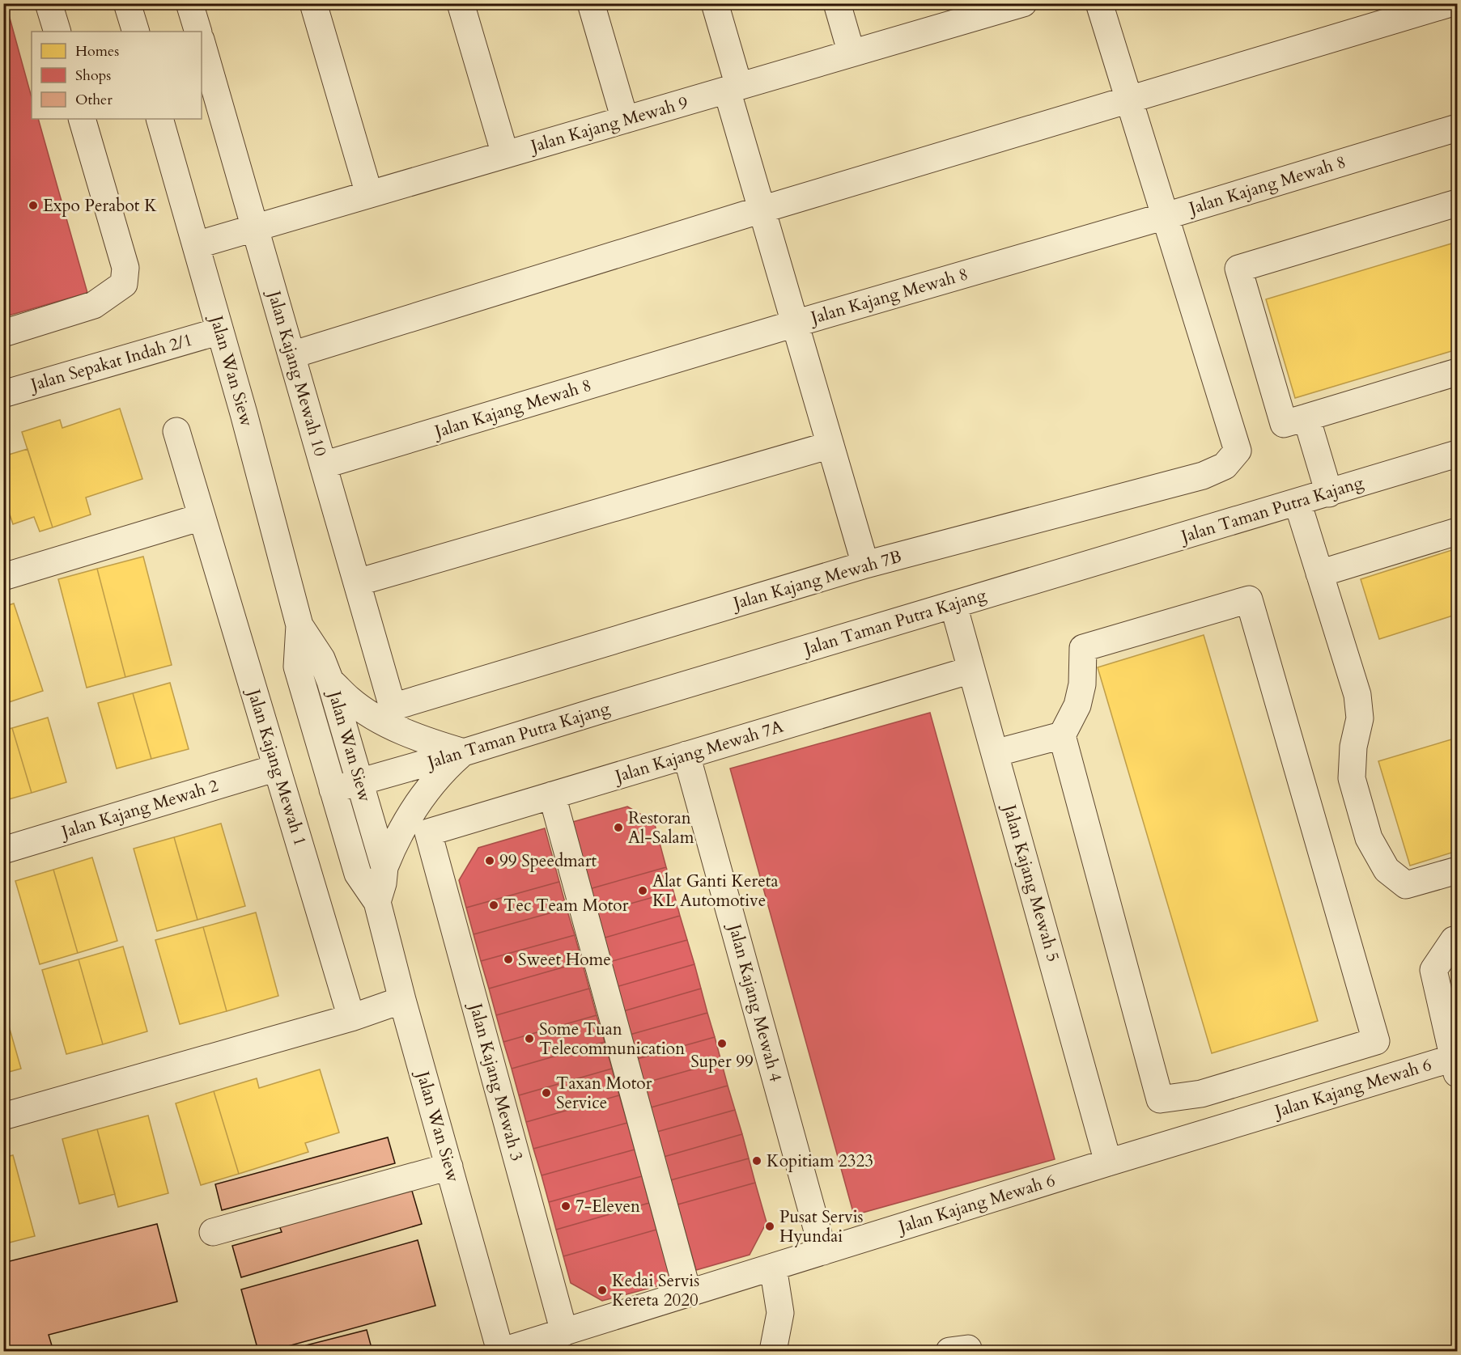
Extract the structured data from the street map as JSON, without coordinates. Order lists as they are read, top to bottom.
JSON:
{
  "streets": {
    "street": [
      "Jalan Kajang Mewah 9",
      "Jalan Kajang Mewah 8",
      "Jalan Sepakat Indah 2/1",
      "Jalan Wan Siew",
      "Jalan Kajang Mewah 10",
      "Jalan Taman Putra Kajang",
      "Jalan Kajang Mewah 7B",
      "Jalan Kajang Mewah 7A",
      "Jalan Kajang Mewah 1",
      "Jalan Kajang Mewah 2",
      "Jalan Kajang Mewah 5",
      "Jalan Kajang Mewah 4",
      "Jalan Kajang Mewah 3",
      "Jalan Kajang Mewah 6"
    ]
  },
  "crossings": [
    ["Jalan Kajang Mewah 9", "Jalan Wan Siew"],
    ["Jalan Kajang Mewah 9", "Jalan Kajang Mewah 10"],
    ["Jalan Kajang Mewah 8", "Jalan Kajang Mewah 10"],
    ["Jalan Kajang Mewah 8", "Jalan Kajang Mewah 7B"],
    ["Jalan Sepakat Indah 2/1", "Jalan Wan Siew"],
    ["Jalan Wan Siew", "Jalan Taman Putra Kajang"],
    ["Jalan Wan Siew", "Jalan Kajang Mewah 6"],
    ["Jalan Kajang Mewah 10", "Jalan Kajang Mewah 7B"],
    ["Jalan Taman Putra Kajang", "Jalan Kajang Mewah 5"],
    ["Jalan Kajang Mewah 7A", "Jalan Kajang Mewah 5"],
    ["Jalan Kajang Mewah 7A", "Jalan Kajang Mewah 4"],
    ["Jalan Kajang Mewah 7A", "Jalan Kajang Mewah 3"],
    ["Jalan Kajang Mewah 1", "Jalan Kajang Mewah 2"],
    ["Jalan Kajang Mewah 5", "Jalan Kajang Mewah 6"],
    ["Jalan Kajang Mewah 4", "Jalan Kajang Mewah 6"],
    ["Jalan Kajang Mewah 3", "Jalan Kajang Mewah 6"]
  ],
  "places": [
    "Expo Perabot K",
    "Restoran Al-Salam",
    "99 Speedmart",
    "Alat Ganti Kereta KL Automotive",
    "Tec Team Motor",
    "Sweet Home",
    "Some Tuan Telecommunication",
    "Super 99",
    "Taxan Motor Service",
    "Kopitiam 2323",
    "7-Eleven",
    "Pusat Servis Hyundai",
    "Kedai Servis Kereta 2020"
  ],
  "legend": ["Homes", "Shops", "Other"]
}
